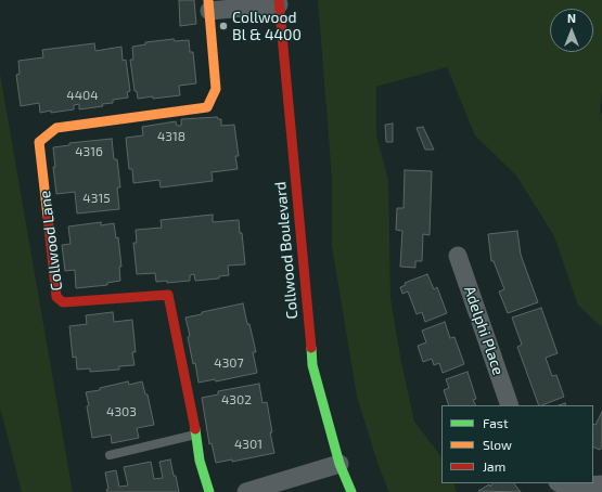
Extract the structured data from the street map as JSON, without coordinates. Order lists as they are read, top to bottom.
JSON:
{
  "streets": {
    "street": ["Collwood Lane", "Collwood Boulevard", "Adelphi Place"]
  },
  "crossings": [
    ["Collwood Lane", "Collwood Boulevard"]
  ],
  "places": ["Collwood Bl & 4400"],
  "house_numbers": [
    "4404",
    "4318",
    "4316",
    "4315",
    "4307",
    "4302",
    "4303",
    "4301"
  ],
  "legend": ["Fast", "Slow", "Jam"],
  "north": "top"
}
